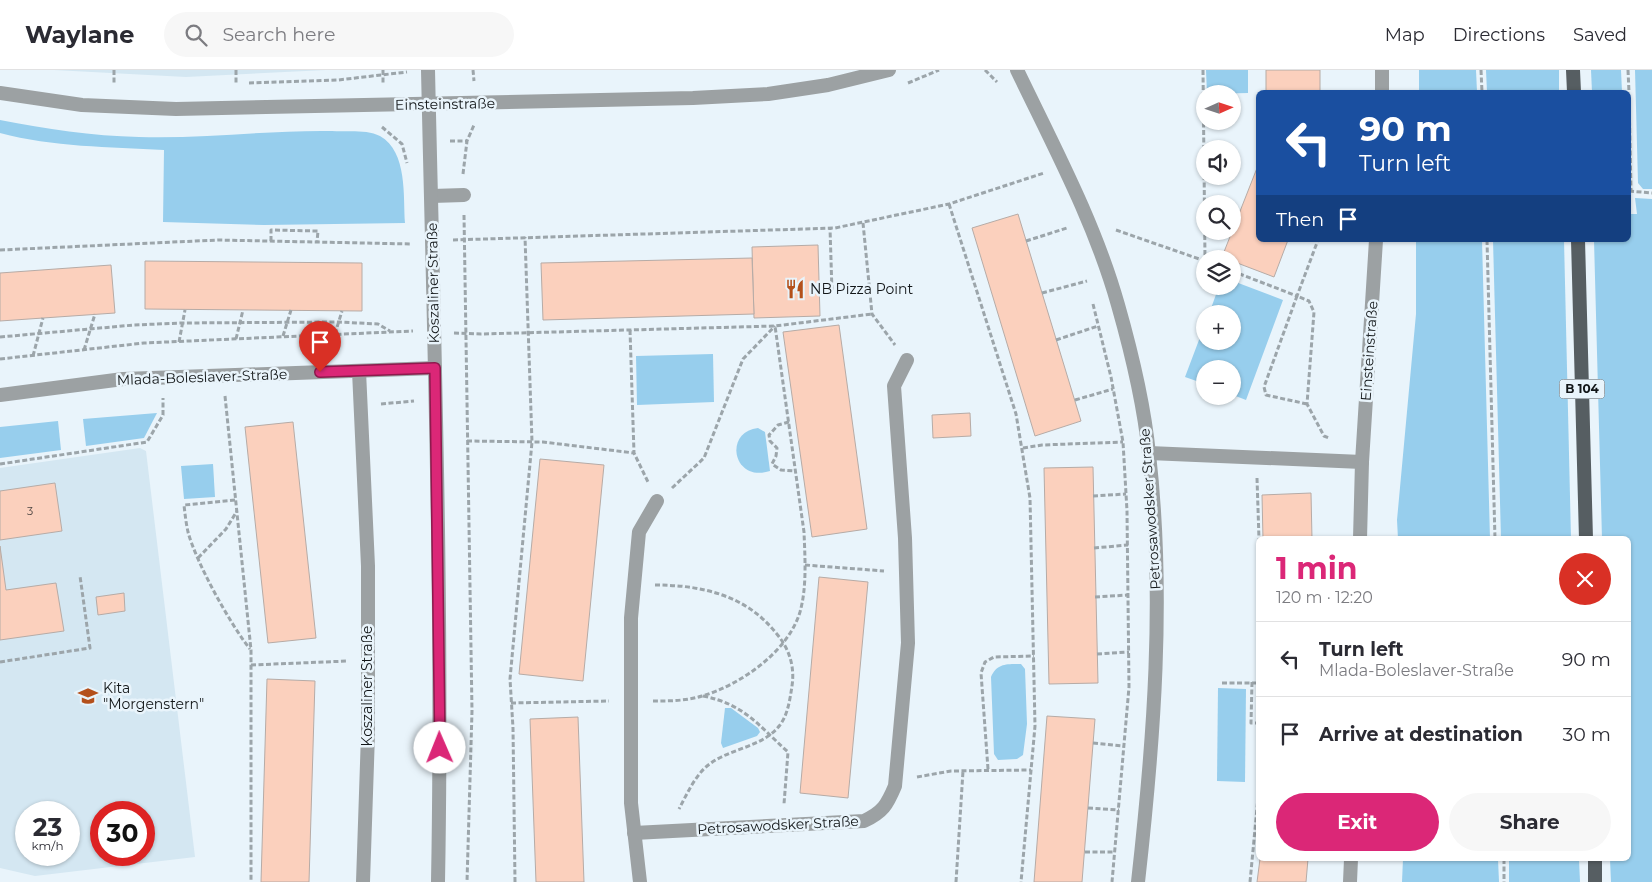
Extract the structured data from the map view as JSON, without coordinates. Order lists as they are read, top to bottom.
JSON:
{
  "streets": {
    "main road": ["B 104"],
    "street": [
      "Einsteinstraße",
      "Koszaliner Straße",
      "Mlada-Boleslaver-Straße",
      "Petrosawodsker Straße"
    ]
  },
  "crossings": [
    ["Einsteinstraße", "Koszaliner Straße"],
    ["Koszaliner Straße", "Mlada-Boleslaver-Straße"]
  ],
  "places": {
    "restaurant": ["NB Pizza Point"],
    "school or university": ["Kita \"Morgenstern\""]
  },
  "house_numbers": ["3"],
  "north": "right",
  "page": {
    "header": "Waylane",
    "search": "Search here",
    "nav": ["Map", "Directions", "Saved"],
    "map_buttons": ["+", "−"],
    "turn": ["90 m", "Turn left"],
    "then": "Then",
    "heading": ["1 min", "120 m · 12:20"],
    "list": [
      {
        "name": "Turn left",
        "note": "Mlada-Boleslaver-Straße",
        "value": "90 m"
      },
      {
        "name": "Arrive at destination",
        "value": "30 m"
      }
    ],
    "buttons": ["Exit", "Share"],
    "speed": "23 km/h",
    "limit": "30"
  }
}
